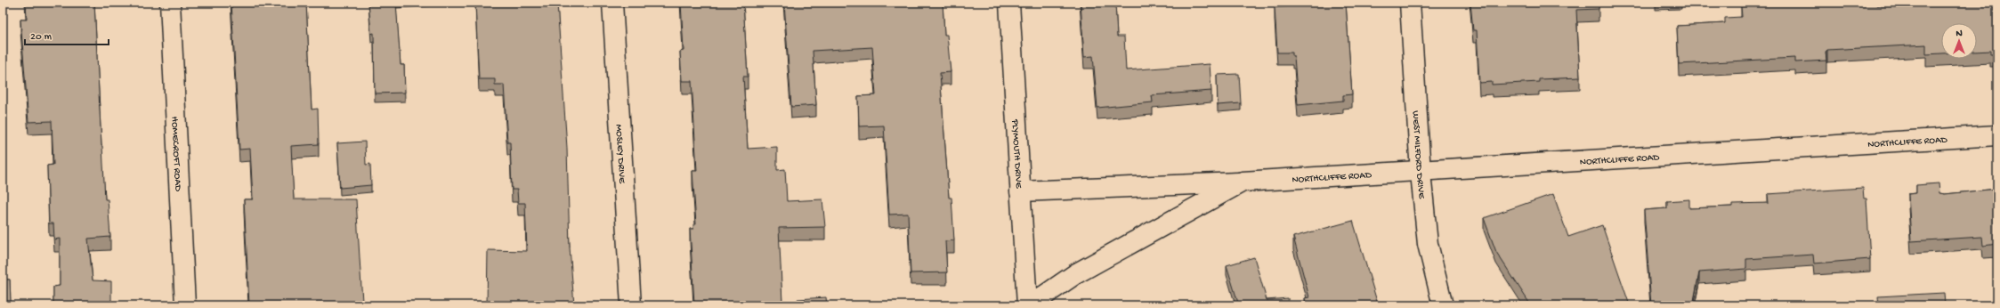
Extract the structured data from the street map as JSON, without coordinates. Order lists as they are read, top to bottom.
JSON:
{
  "streets": {
    "street": [
      "NORTHCLIFFE ROAD",
      "HOMECROFT ROAD",
      "MOSLEY DRIVE",
      "PLYMOUTH DRIVE",
      "WEST MILFORD DRIVE"
    ]
  },
  "crossings": [
    ["NORTHCLIFFE ROAD", "PLYMOUTH DRIVE"],
    ["NORTHCLIFFE ROAD", "WEST MILFORD DRIVE"]
  ],
  "scale_bar": "20 m",
  "north": "top"
}
